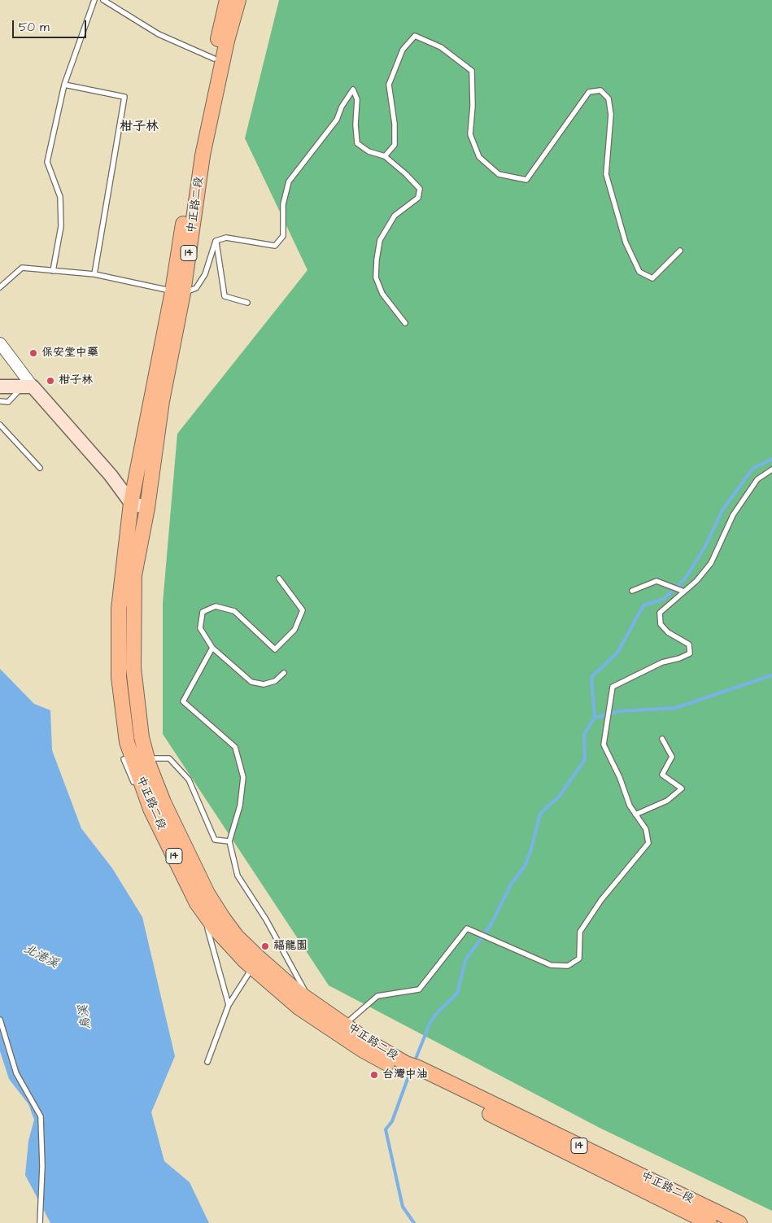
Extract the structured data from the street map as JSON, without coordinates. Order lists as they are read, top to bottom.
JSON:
{
  "streets": {
    "main road": ["中正路二段", "14"]
  },
  "districts": ["柑子林"],
  "water": ["北港溪", "烏溪"],
  "places": [
    "保安堂中藥",
    "柑子林",
    "福龍園",
    "台灣中油"
  ],
  "scale_bar": "50 m"
}
